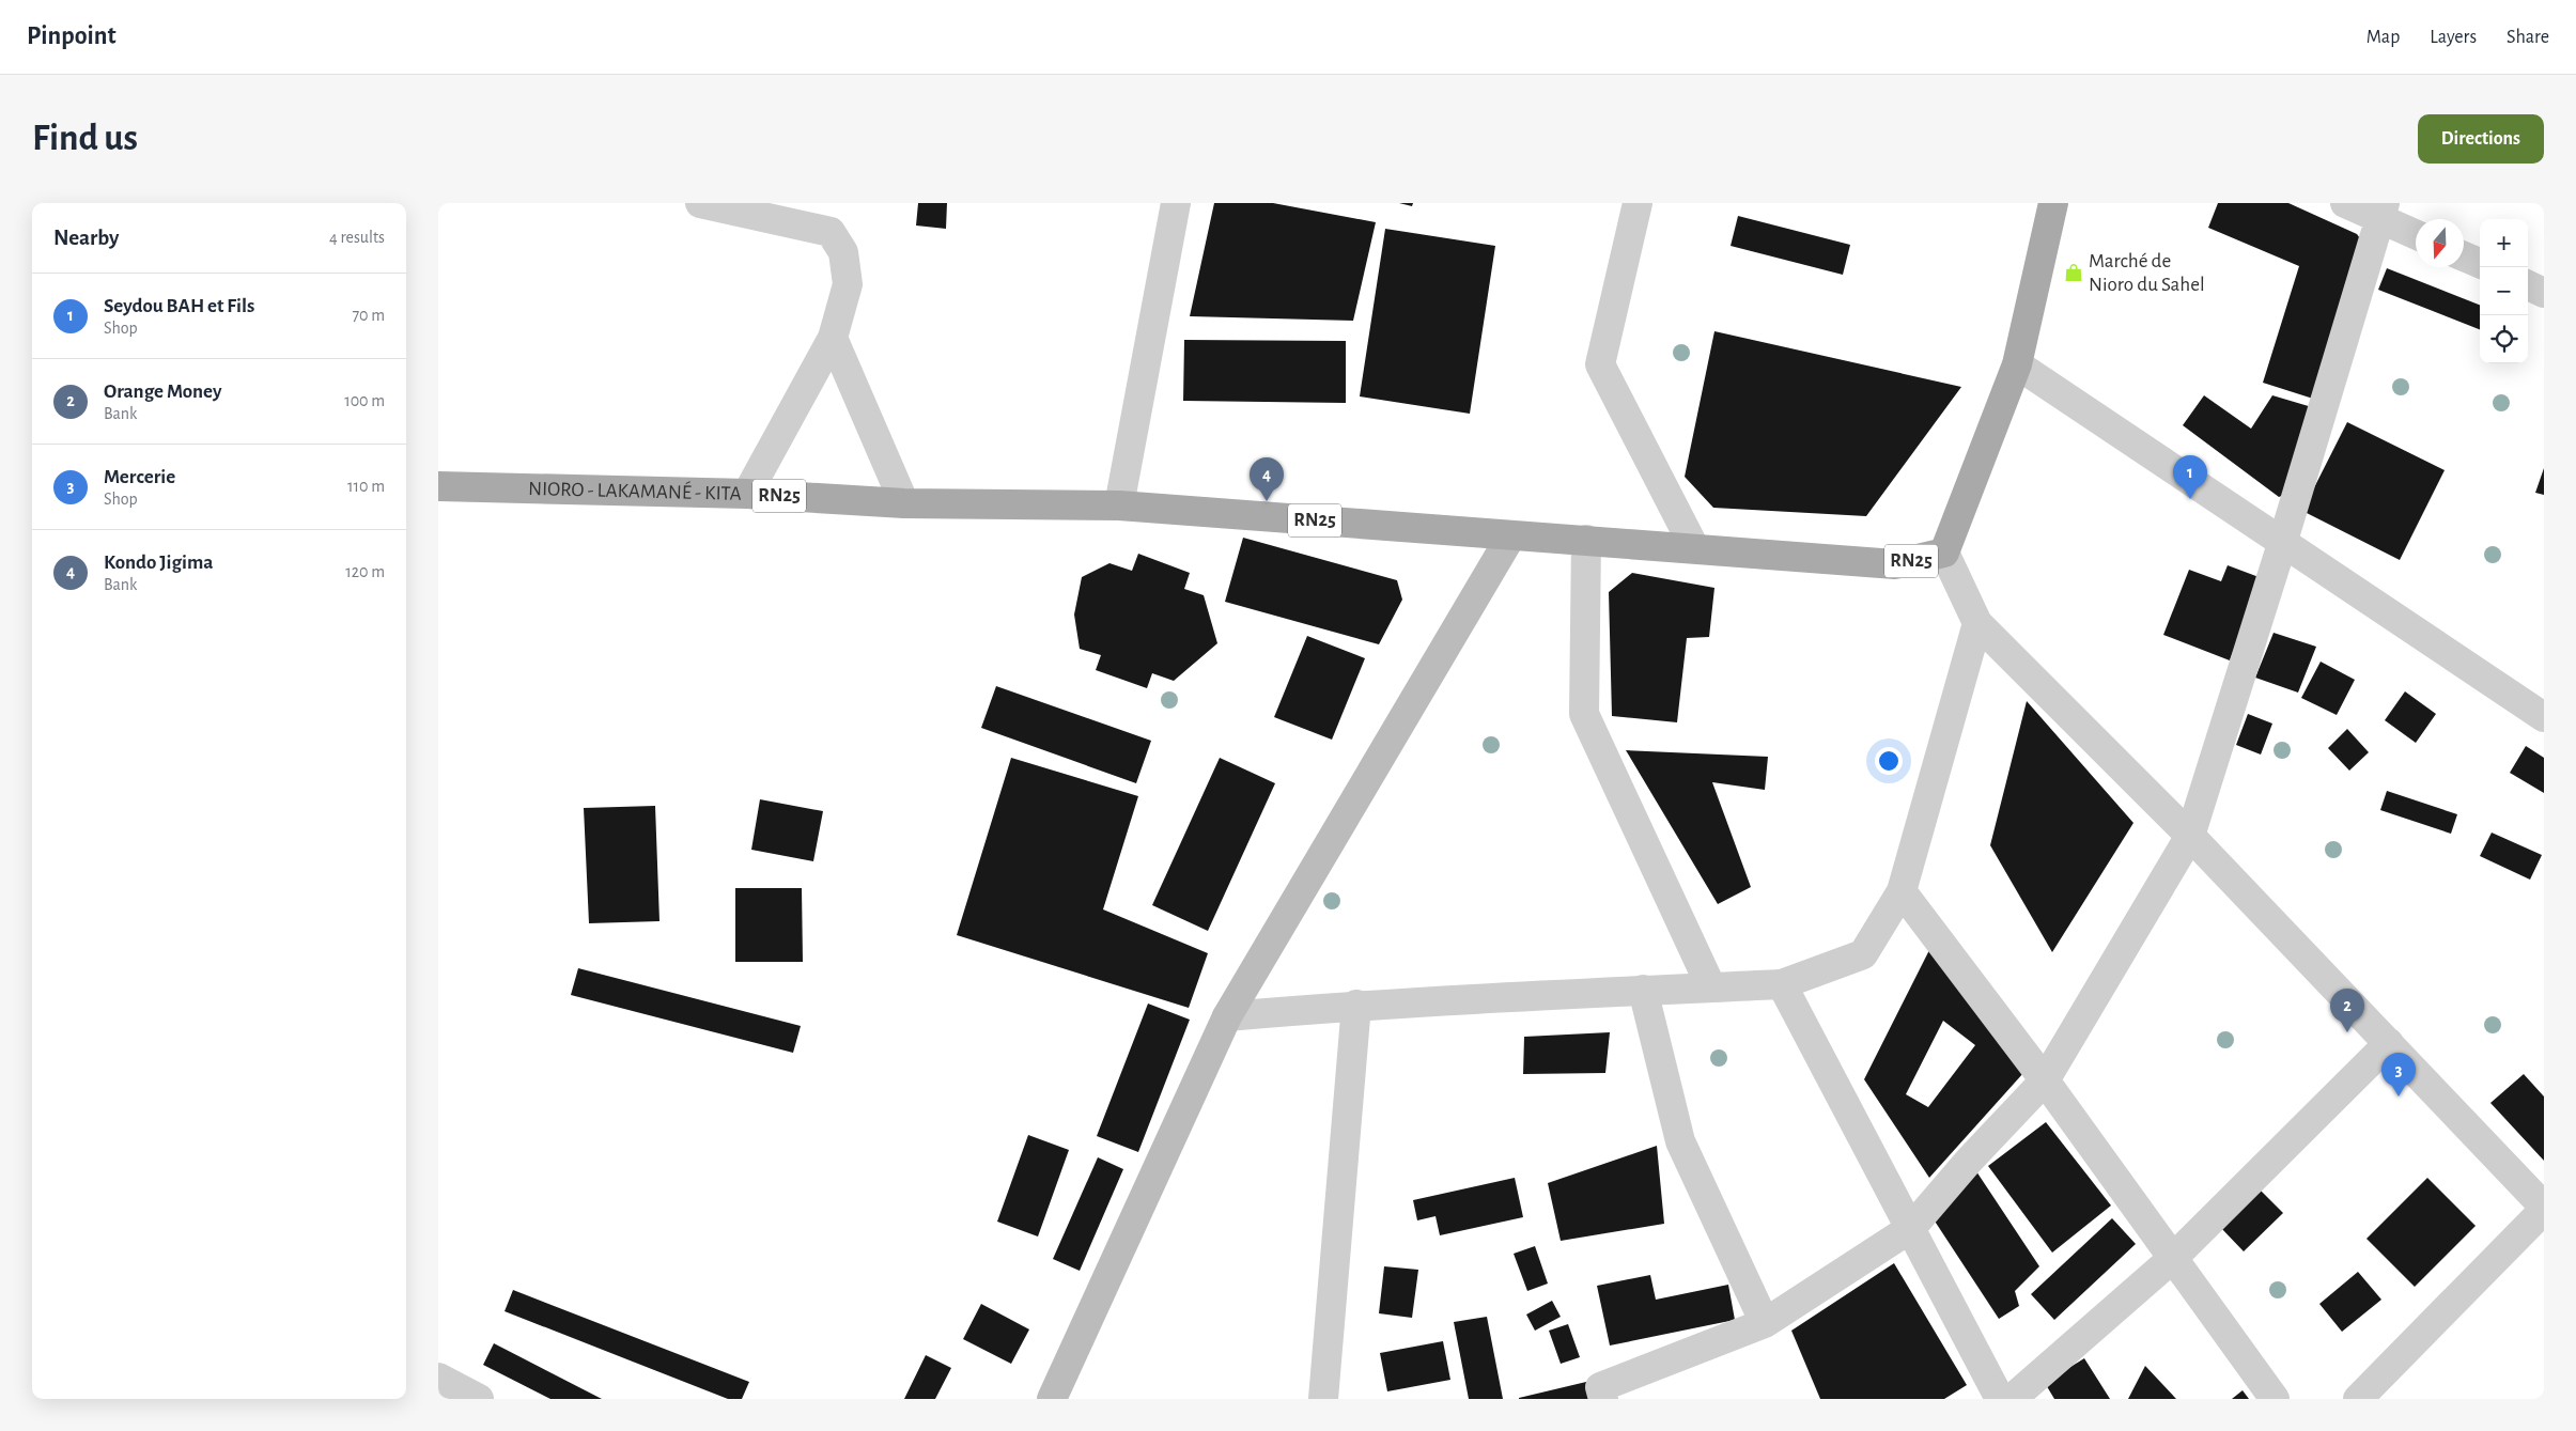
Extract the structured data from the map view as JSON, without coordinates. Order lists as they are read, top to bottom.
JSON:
{
  "streets": {
    "main road": ["NIORO - LAKAMANÉ - KITA", "RN25"]
  },
  "crossings": [
    ["NIORO - LAKAMANÉ - KITA", "RN25"]
  ],
  "places": {
    "shop": ["Marché de Nioro du Sahel"]
  },
  "north": "bottom",
  "page": {
    "header": "Pinpoint",
    "nav": ["Map", "Layers", "Share"],
    "buttons": "Directions",
    "title": "Find us",
    "heading": ["Nearby", "4 results"],
    "map_buttons": ["+", "−"],
    "list": [
      {
        "mark": "1",
        "name": "Seydou BAH et Fils",
        "note": "Shop",
        "value": "70 m"
      },
      {
        "mark": "2",
        "name": "Orange Money",
        "note": "Bank",
        "value": "100 m"
      },
      {
        "mark": "3",
        "name": "Mercerie",
        "note": "Shop",
        "value": "110 m"
      },
      {
        "mark": "4",
        "name": "Kondo Jigima",
        "note": "Bank",
        "value": "120 m"
      }
    ],
    "pins": [
      "1",
      "4",
      "2",
      "3"
    ]
  }
}
